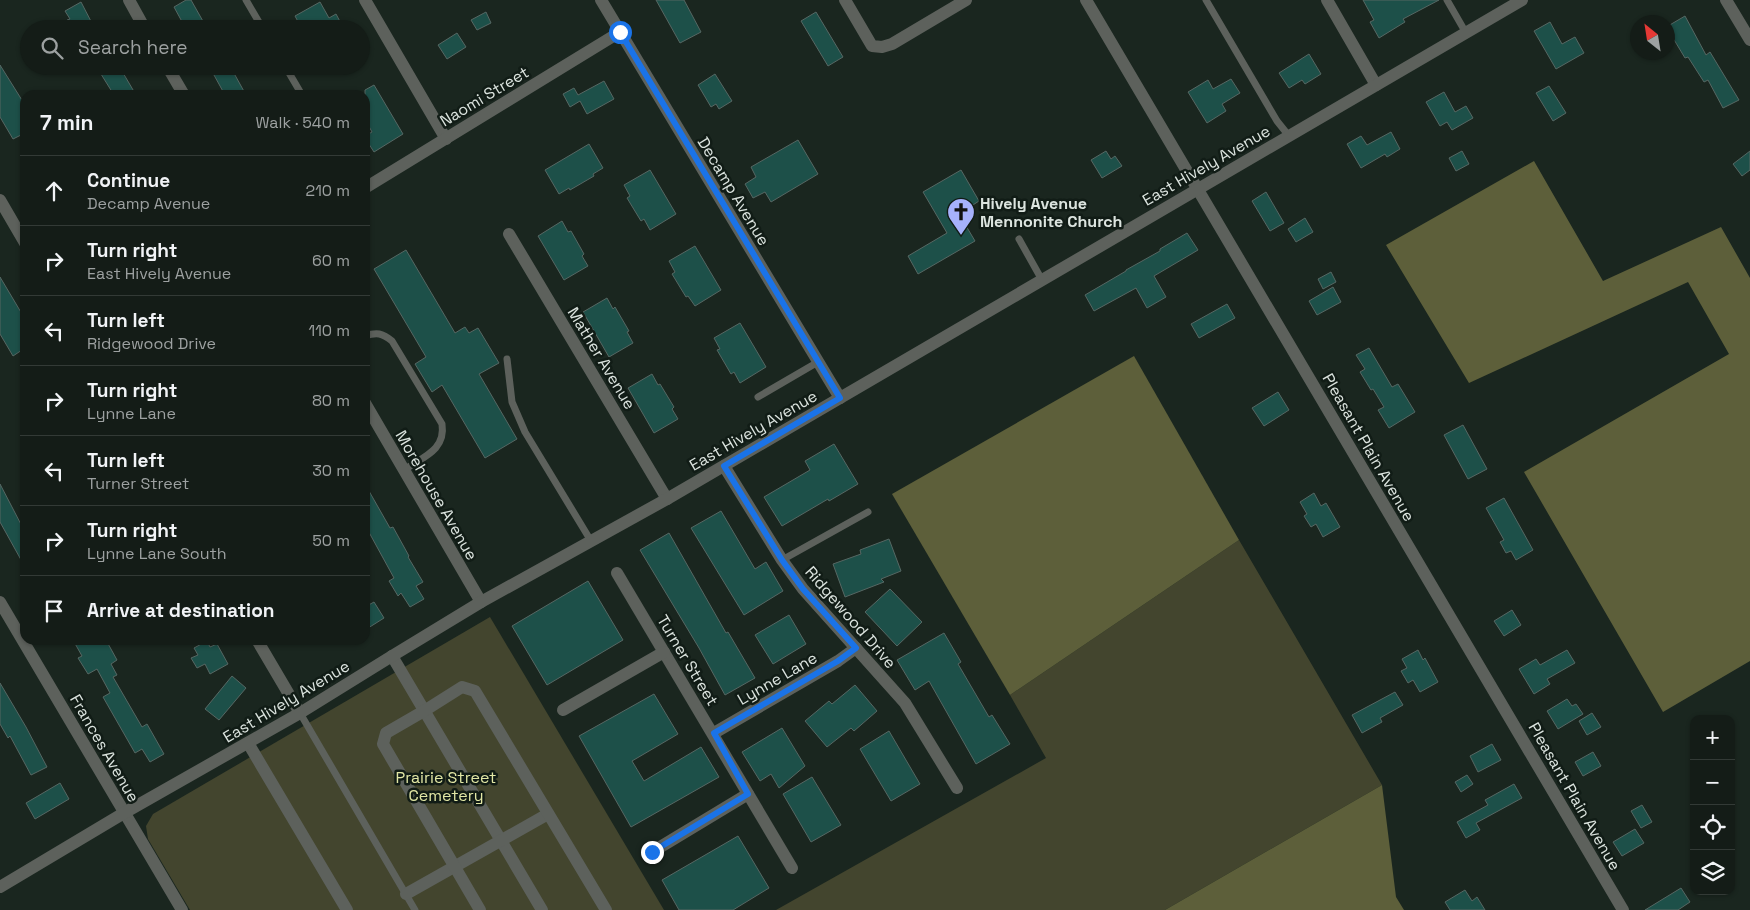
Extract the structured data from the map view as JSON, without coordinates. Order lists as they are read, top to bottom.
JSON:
{
  "streets": {
    "street": [
      "Naomi Street",
      "East Hively Avenue",
      "Decamp Avenue",
      "Mather Avenue",
      "Pleasant Plain Avenue",
      "Morehouse Avenue",
      "Ridgewood Drive",
      "Turner Street",
      "Lynne Lane",
      "Frances Avenue"
    ]
  },
  "crossings": [
    ["Naomi Street", "Decamp Avenue"],
    ["East Hively Avenue", "Decamp Avenue"],
    ["East Hively Avenue", "Mather Avenue"],
    ["East Hively Avenue", "Pleasant Plain Avenue"],
    ["East Hively Avenue", "Morehouse Avenue"],
    ["East Hively Avenue", "Ridgewood Drive"],
    ["East Hively Avenue", "Frances Avenue"],
    ["Ridgewood Drive", "Lynne Lane"],
    ["Turner Street", "Lynne Lane"]
  ],
  "parks": ["Prairie Street Cemetery"],
  "places": {
    "church": ["Hively Avenue Mennonite Church"]
  },
  "north": "top left",
  "page": {
    "search": "Search here",
    "heading": ["7 min", "Walk · 540 m"],
    "list": [
      ["Continue", "Decamp Avenue", "210 m"],
      ["Turn right", "East Hively Avenue", "60 m"],
      ["Turn left", "Ridgewood Drive", "110 m"],
      ["Turn right", "Lynne Lane", "80 m"],
      ["Turn left", "Turner Street", "30 m"],
      ["Turn right", "Lynne Lane South", "50 m"],
      "Arrive at destination"
    ],
    "map_buttons": ["+", "−"]
  }
}
